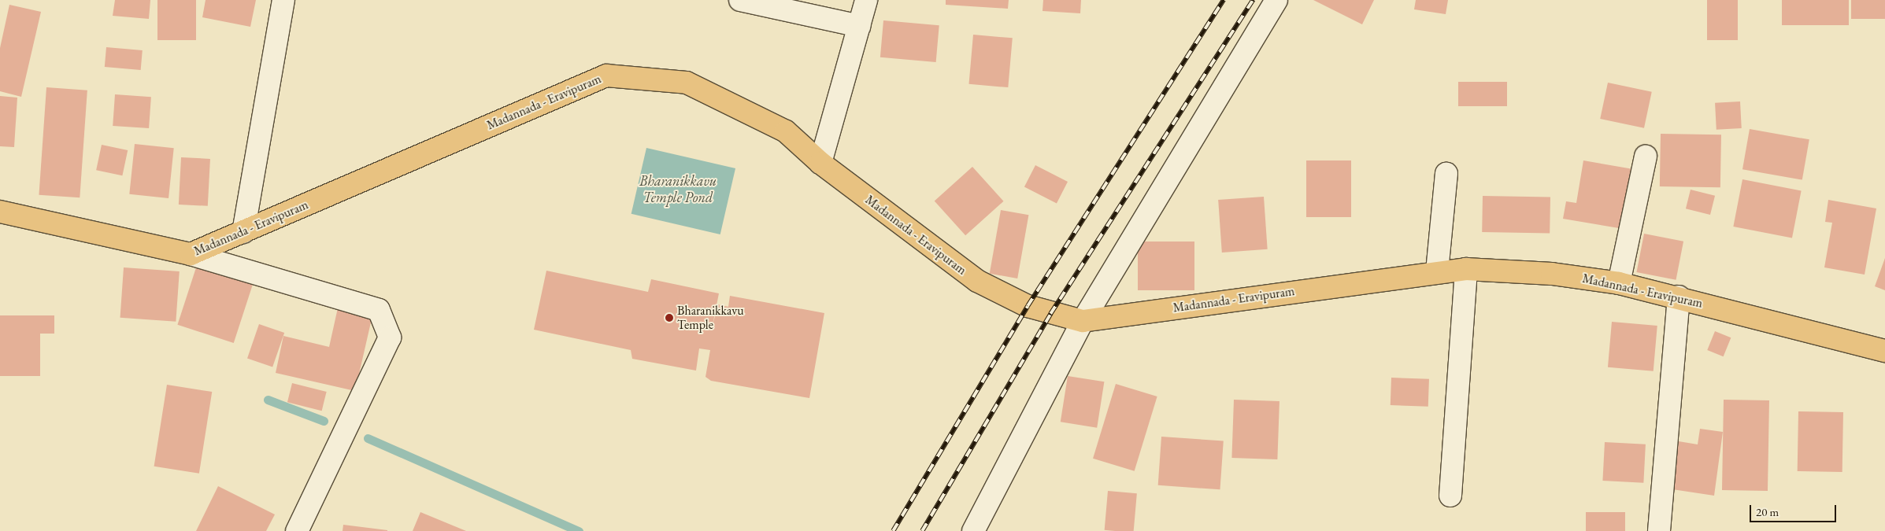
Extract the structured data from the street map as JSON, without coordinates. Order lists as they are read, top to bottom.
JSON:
{
  "streets": {
    "main road": ["Madannada - Eravipuram"]
  },
  "water": ["Bharanikkavu Temple Pond"],
  "places": ["Bharanikkavu Temple"],
  "scale_bar": "20 m"
}
